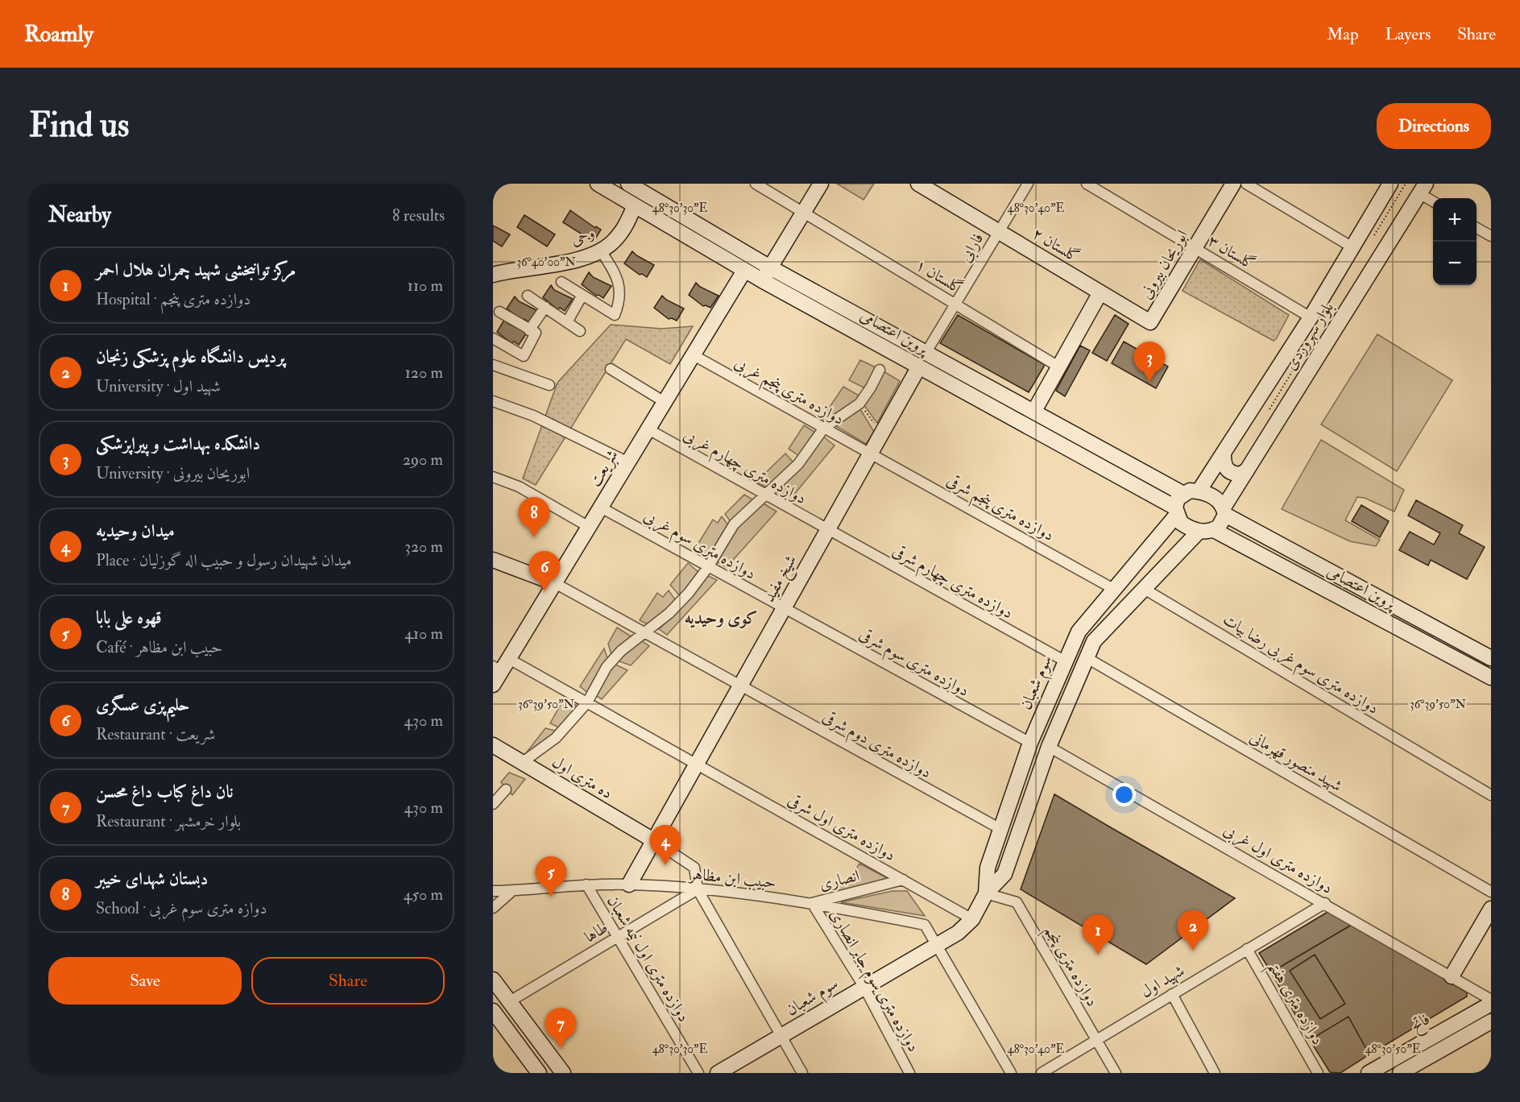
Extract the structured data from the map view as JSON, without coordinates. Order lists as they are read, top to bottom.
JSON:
{
  "streets": {
    "main road": [
      "وحی",
      "گلستان ۲",
      "ابوریحان بیرونی",
      "پروین اعتصامی",
      "بلوار سهروردی",
      "شریعت",
      "شیخ مفید",
      "سوم شعبان",
      "ده متری اول",
      "فاتح"
    ],
    "street": [
      "فارابی",
      "گلستان ۳",
      "گلستان ۱",
      "دوازده متری پنجم غربی",
      "دوازده متری چهارم غربی",
      "دوازده متری پنجم شرقی",
      "دوازده متری سوم غربی",
      "دوازده متری چهارم شرقی",
      "دوازده متری سوم شرقی",
      "دوازده متری سوم غربی رضا بیات",
      "دوازده متری دوم شرقی",
      "شهید منصور قهرمانی",
      "دوازده متری اول شرقی",
      "دوازده متری اول غربی",
      "حبیب ابن مظاهر",
      "انصاری",
      "طاها",
      "دوازده متری اول نیمه شعبان",
      "دوازده متری پنجم",
      "دوازده متری سوم جابر انصاری",
      "شهید اول",
      "دوازده متری هفتم"
    ]
  },
  "crossings": [
    ["وحی", "پروین اعتصامی"],
    ["گلستان ۲", "فارابی"],
    ["گلستان ۲", "ابوریحان بیرونی"],
    ["فارابی", "گلستان ۱"],
    ["فارابی", "پروین اعتصامی"],
    ["گلستان ۳", "ابوریحان بیرونی"],
    ["گلستان ۳", "بلوار سهروردی"],
    ["پروین اعتصامی", "بلوار سهروردی"],
    ["پروین اعتصامی", "شریعت"],
    ["پروین اعتصامی", "شیخ مفید"],
    ["پروین اعتصامی", "سوم شعبان"],
    ["بلوار سهروردی", "سوم شعبان"],
    ["دوازده متری پنجم غربی", "شریعت"],
    ["دوازده متری پنجم غربی", "دوازده متری پنجم شرقی"],
    ["دوازده متری پنجم غربی", "شیخ مفید"],
    ["دوازده متری چهارم غربی", "شریعت"],
    ["دوازده متری چهارم غربی", "شیخ مفید"],
    ["دوازده متری چهارم غربی", "دوازده متری چهارم شرقی"],
    ["شریعت", "دوازده متری سوم غربی"],
    ["شریعت", "دوازده متری دوم شرقی"],
    ["دوازده متری پنجم شرقی", "شیخ مفید"],
    ["دوازده متری پنجم شرقی", "سوم شعبان"],
    ["دوازده متری سوم غربی", "شیخ مفید"],
    ["دوازده متری سوم غربی", "دوازده متری سوم شرقی"],
    ["شیخ مفید", "دوازده متری چهارم شرقی"],
    ["شیخ مفید", "دوازده متری سوم شرقی"],
    ["شیخ مفید", "دوازده متری دوم شرقی"],
    ["شیخ مفید", "ده متری اول"],
    ["شیخ مفید", "دوازده متری اول شرقی"],
    ["شیخ مفید", "حبیب ابن مظاهر"],
    ["دوازده متری چهارم شرقی", "سوم شعبان"],
    ["دوازده متری سوم شرقی", "سوم شعبان"],
    ["دوازده متری سوم غربی رضا بیات", "سوم شعبان"],
    ["سوم شعبان", "دوازده متری دوم شرقی"],
    ["سوم شعبان", "شهید منصور قهرمانی"],
    ["سوم شعبان", "دوازده متری اول شرقی"],
    ["سوم شعبان", "دوازده متری اول غربی"],
    ["سوم شعبان", "حبیب ابن مظاهر"],
    ["سوم شعبان", "دوازده متری پنجم"],
    ["سوم شعبان", "دوازده متری سوم جابر انصاری"],
    ["دوازده متری اول شرقی", "انصاری"],
    ["دوازده متری اول غربی", "شهید اول"],
    ["حبیب ابن مظاهر", "انصاری"],
    ["حبیب ابن مظاهر", "طاها"],
    ["حبیب ابن مظاهر", "دوازده متری اول نیمه شعبان"],
    ["حبیب ابن مظاهر", "دوازده متری سوم جابر انصاری"],
    ["انصاری", "دوازده متری سوم جابر انصاری"],
    ["طاها", "دوازده متری اول نیمه شعبان"],
    ["دوازده متری پنجم", "شهید اول"],
    ["شهید اول", "دوازده متری هفتم"]
  ],
  "districts": ["کوی وحیدیه"],
  "page": {
    "header": "Roamly",
    "nav": ["Map", "Layers", "Share"],
    "buttons": [
      "Directions",
      ["Save", "Share"]
    ],
    "title": "Find us",
    "heading": ["Nearby", "8 results"],
    "map_buttons": ["+", "−"],
    "list": [
      {
        "mark": "1",
        "name": "مرکز توانبخشی شهید چمران هلال احمر",
        "note": "Hospital · دوازده متری پنجم",
        "value": "110 m"
      },
      {
        "mark": "2",
        "name": "پردیس دانشگاه علوم پزشکى زنجان",
        "note": "University · شهید اول",
        "value": "120 m"
      },
      {
        "mark": "3",
        "name": "دانشکده بهداشت و پیراپزشکی",
        "note": "University · ابوریحان بیرونی",
        "value": "290 m"
      },
      {
        "mark": "4",
        "name": "میدان وحیدیه",
        "note": "Place · میدان شهیدان رسول و حبیب اله گوزلیان",
        "value": "320 m"
      },
      {
        "mark": "5",
        "name": "قهوه علی بابا",
        "note": "Café · حبیب ابن مظاهر",
        "value": "410 m"
      },
      {
        "mark": "6",
        "name": "حلیم‌پزی عسگری",
        "note": "Restaurant · شریعت",
        "value": "430 m"
      },
      {
        "mark": "7",
        "name": "نان داغ کباب داغ محسن",
        "note": "Restaurant · بلوار خرمشهر",
        "value": "430 m"
      },
      {
        "mark": "8",
        "name": "دبستان شهدای خیبر",
        "note": "School · دوازه متری سوم غربی",
        "value": "450 m"
      }
    ],
    "pins": [
      "3",
      "8",
      "6",
      "4",
      "5",
      "2",
      "1",
      "7"
    ]
  },
  "coordinates": [
    "48°30'30\"E",
    "48°30'40\"E",
    "36°40'00\"N",
    "36°39'50\"N",
    "48°30'50\"E"
  ]
}
